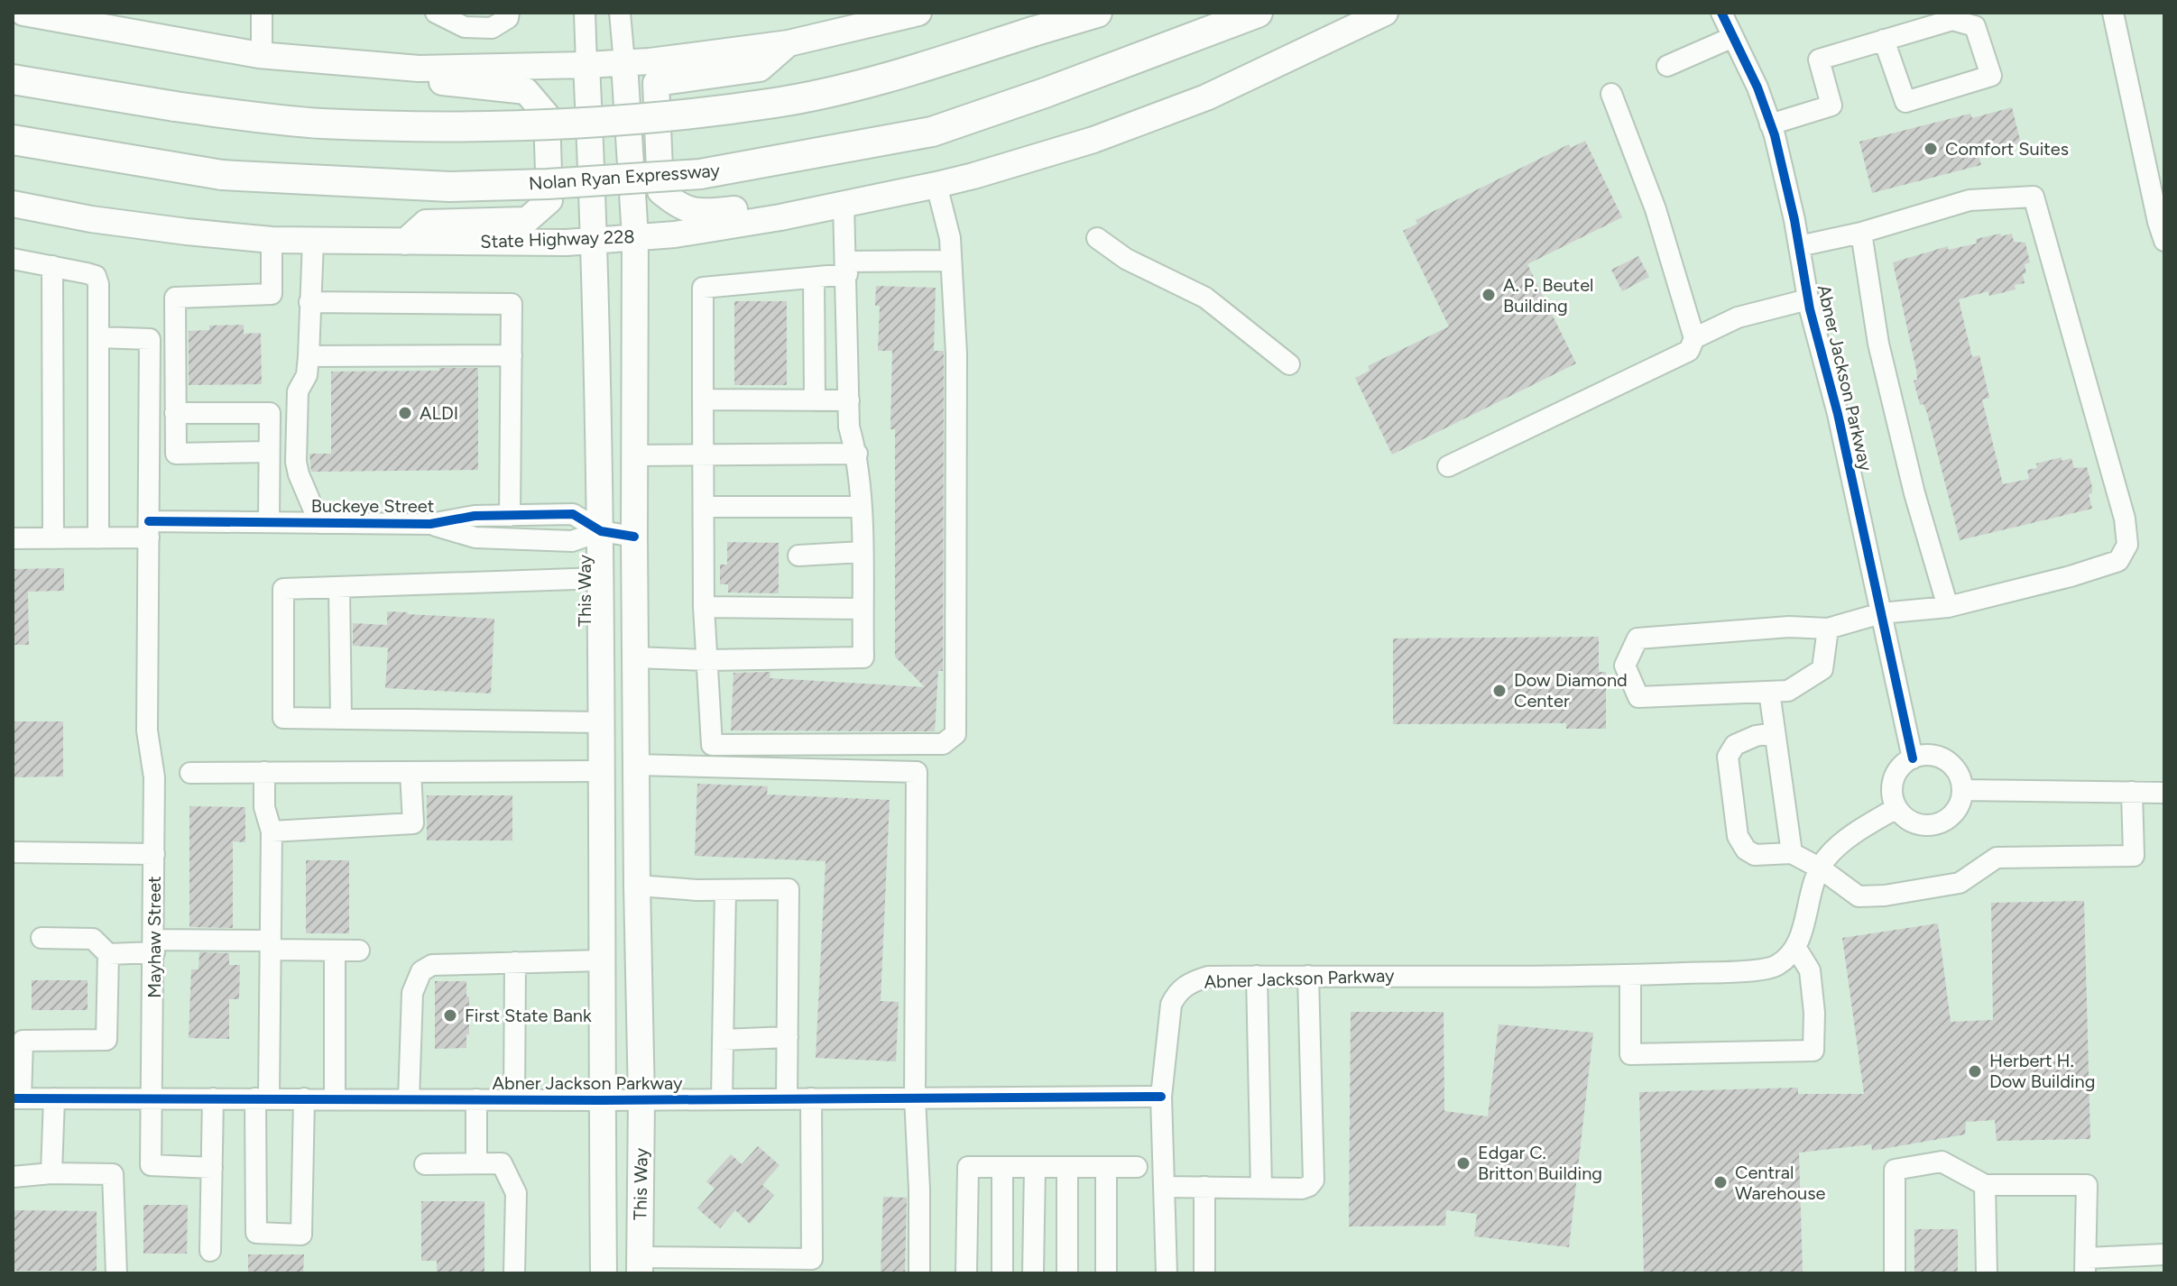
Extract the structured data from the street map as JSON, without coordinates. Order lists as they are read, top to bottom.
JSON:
{
  "streets": {
    "highway": ["Nolan Ryan Expressway"],
    "main road": ["State Highway 228", "This Way"],
    "street": ["Abner Jackson Parkway", "Buckeye Street", "Mayhaw Street"]
  },
  "crossings": [
    ["State Highway 228", "This Way"],
    ["Abner Jackson Parkway", "This Way"],
    ["Abner Jackson Parkway", "Mayhaw Street"],
    ["Buckeye Street", "This Way"],
    ["Buckeye Street", "Mayhaw Street"]
  ],
  "places": [
    "Comfort Suites",
    "A. P. Beutel Building",
    "ALDI",
    "Dow Diamond Center",
    "First State Bank",
    "Herbert H. Dow Building",
    "Edgar C. Britton Building",
    "Central Warehouse"
  ]
}
